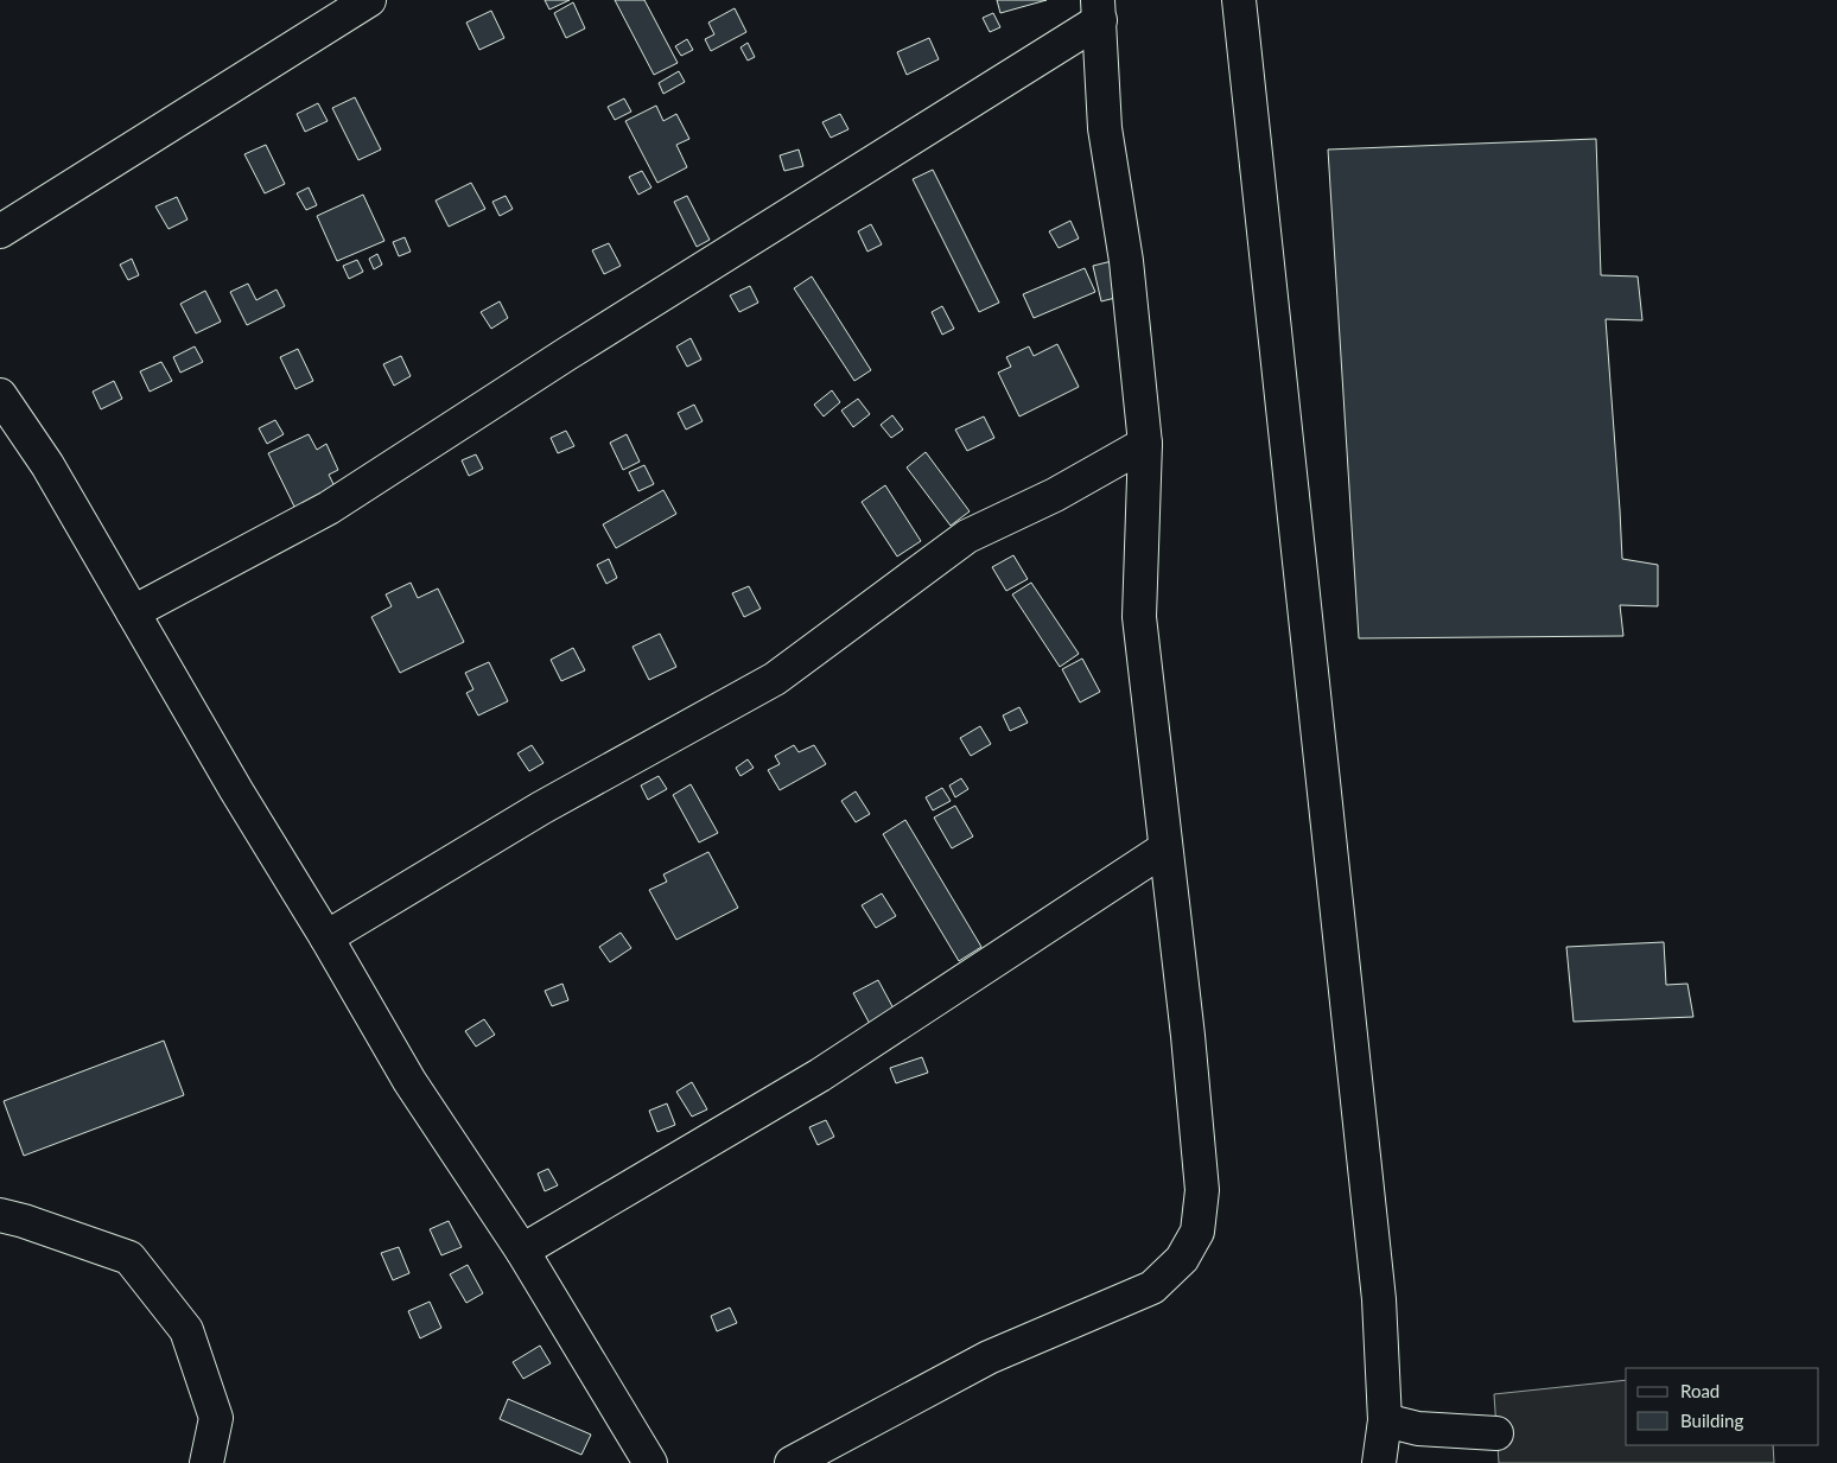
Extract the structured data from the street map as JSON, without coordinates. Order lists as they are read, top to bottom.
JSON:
{
  "legend": ["Road", "Building"]
}
